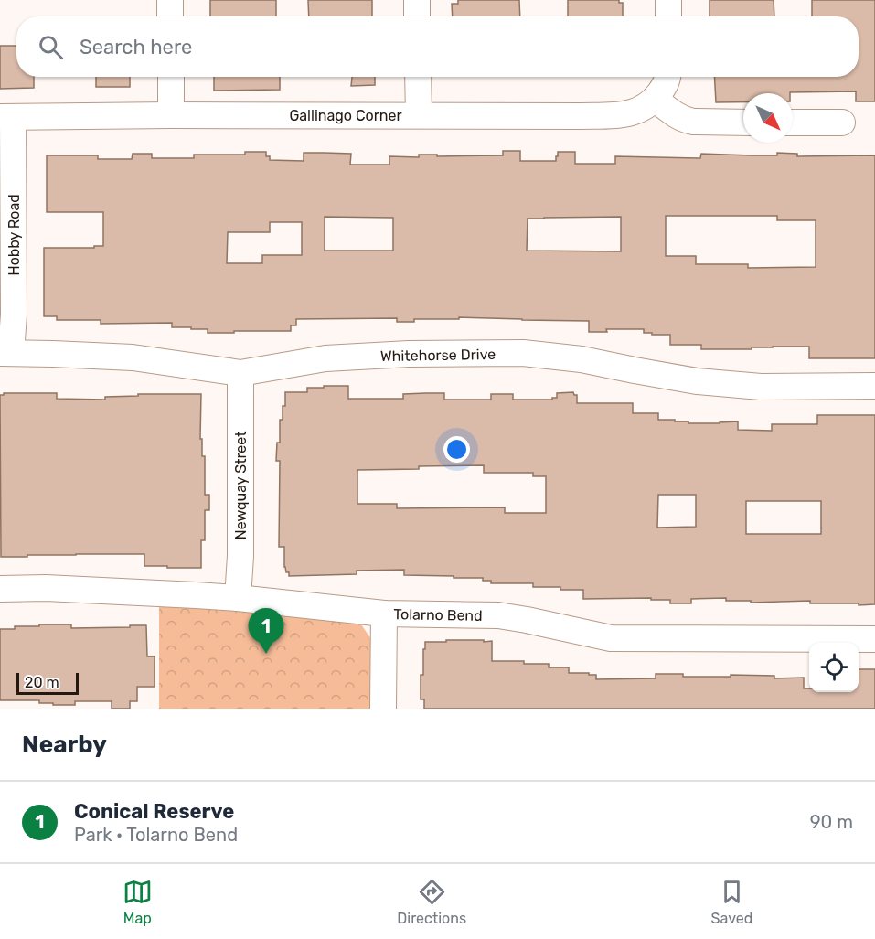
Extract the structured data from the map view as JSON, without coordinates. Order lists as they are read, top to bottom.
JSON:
{
  "streets": {
    "street": [
      "Gallinago Corner",
      "Hobby Road",
      "Whitehorse Drive",
      "Newquay Street",
      "Tolarno Bend"
    ]
  },
  "crossings": [
    ["Gallinago Corner", "Hobby Road"],
    ["Hobby Road", "Whitehorse Drive"],
    ["Whitehorse Drive", "Newquay Street"],
    ["Newquay Street", "Tolarno Bend"]
  ],
  "scale_bar": "20 m",
  "north": "bottom right",
  "page": {
    "search": "Search here",
    "pins": "1",
    "scale": "20 m",
    "heading": "Nearby",
    "list": [
      {
        "mark": "1",
        "name": "Conical Reserve",
        "note": "Park · Tolarno Bend",
        "value": "90 m"
      }
    ],
    "nav": ["Map", "Directions", "Saved"]
  }
}
